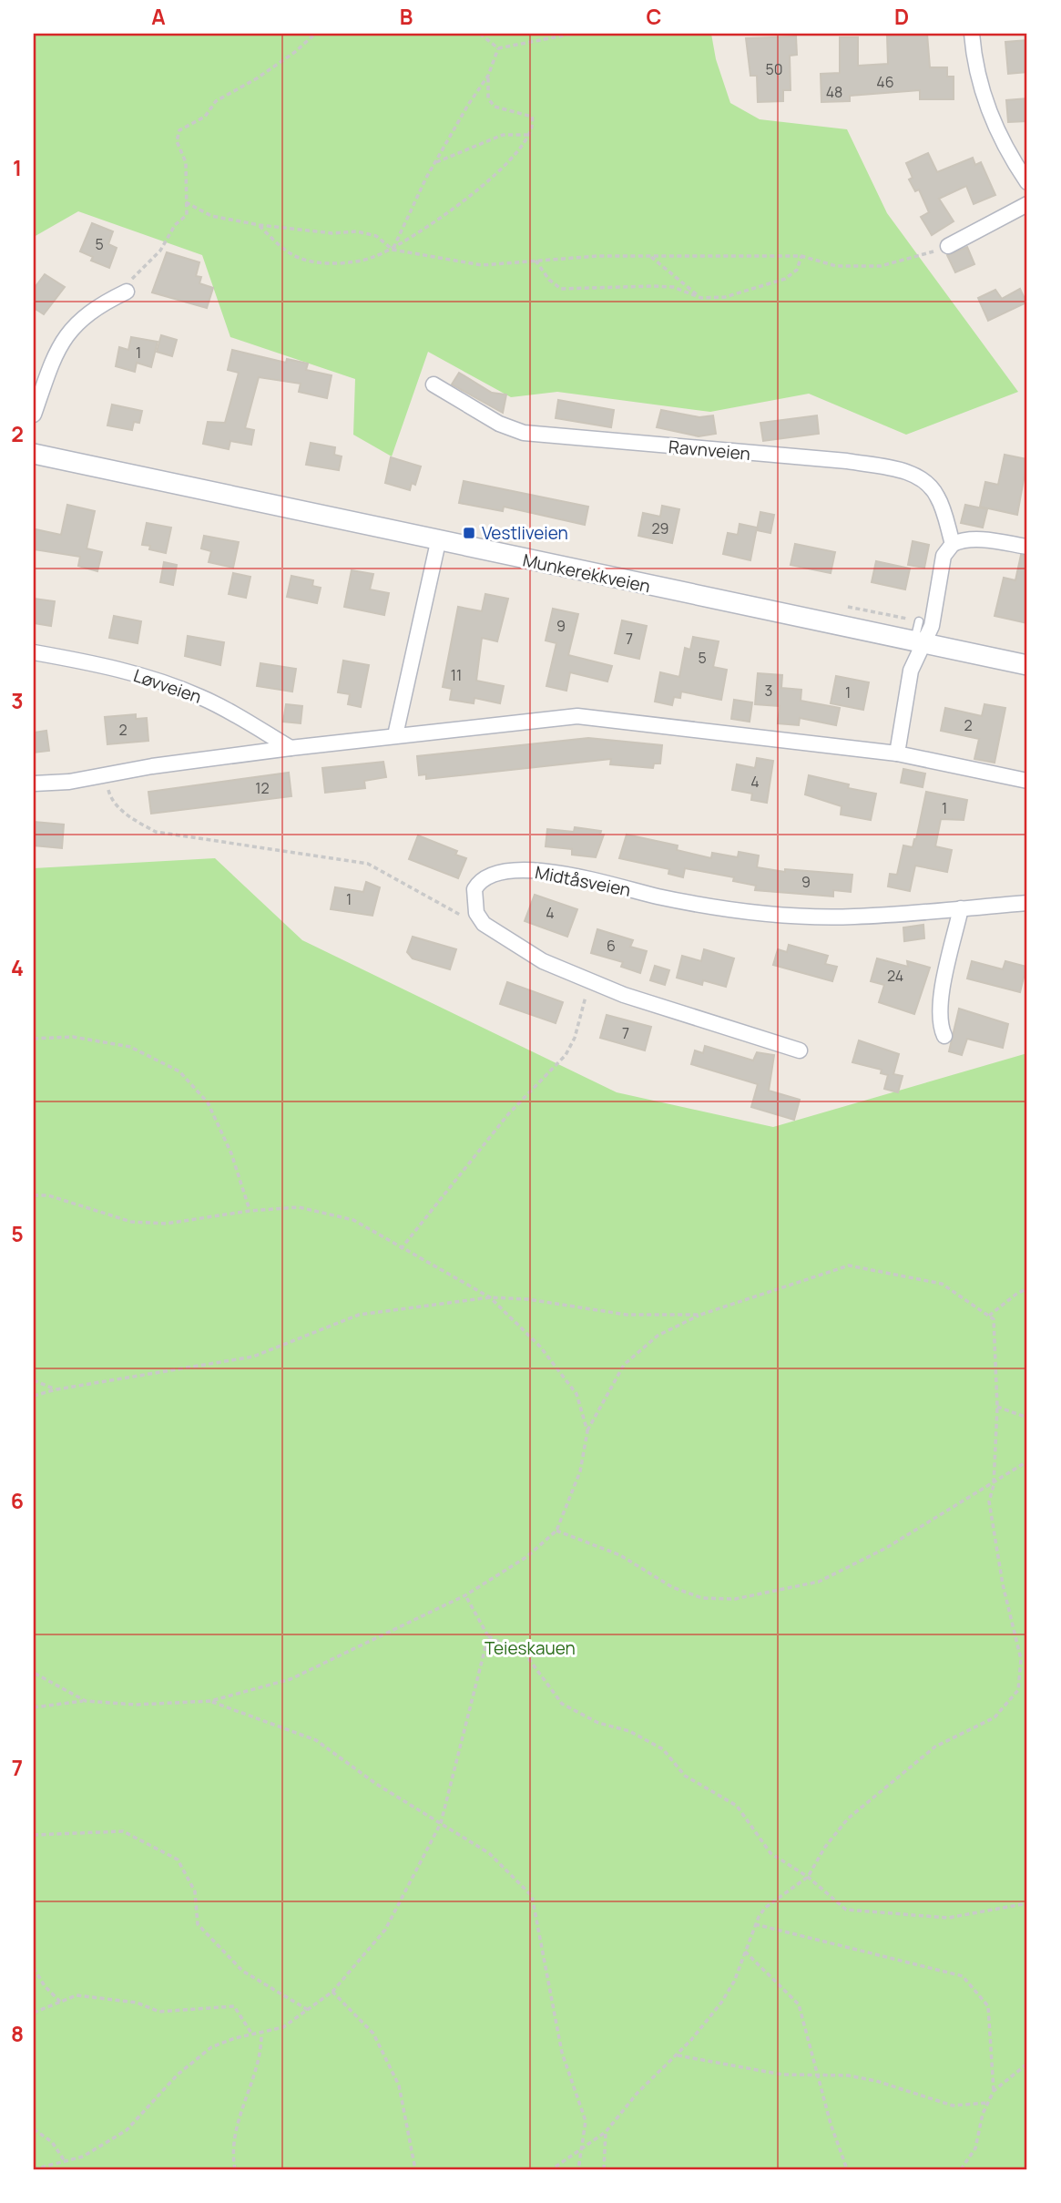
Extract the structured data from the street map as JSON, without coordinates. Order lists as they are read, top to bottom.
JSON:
{
  "streets": {
    "main road": ["Munkerekkveien"],
    "street": ["Ravnveien", "Løvveien", "Midtåsveien"]
  },
  "parks": ["Teieskauen"],
  "places": {
    "transit": ["Vestliveien"]
  },
  "house_numbers": [
    "50",
    "46",
    "48",
    "5",
    "1",
    "29",
    "9",
    "7",
    "5",
    "11",
    "3",
    "1",
    "2",
    "2",
    "4",
    "12",
    "1",
    "9",
    "1",
    "4",
    "6",
    "24",
    "7"
  ],
  "grid": {
    "columns": [
      "A",
      "B",
      "C",
      "D"
    ],
    "rows": [
      "1",
      "2",
      "3",
      "4",
      "5",
      "6",
      "7",
      "8"
    ]
  }
}
